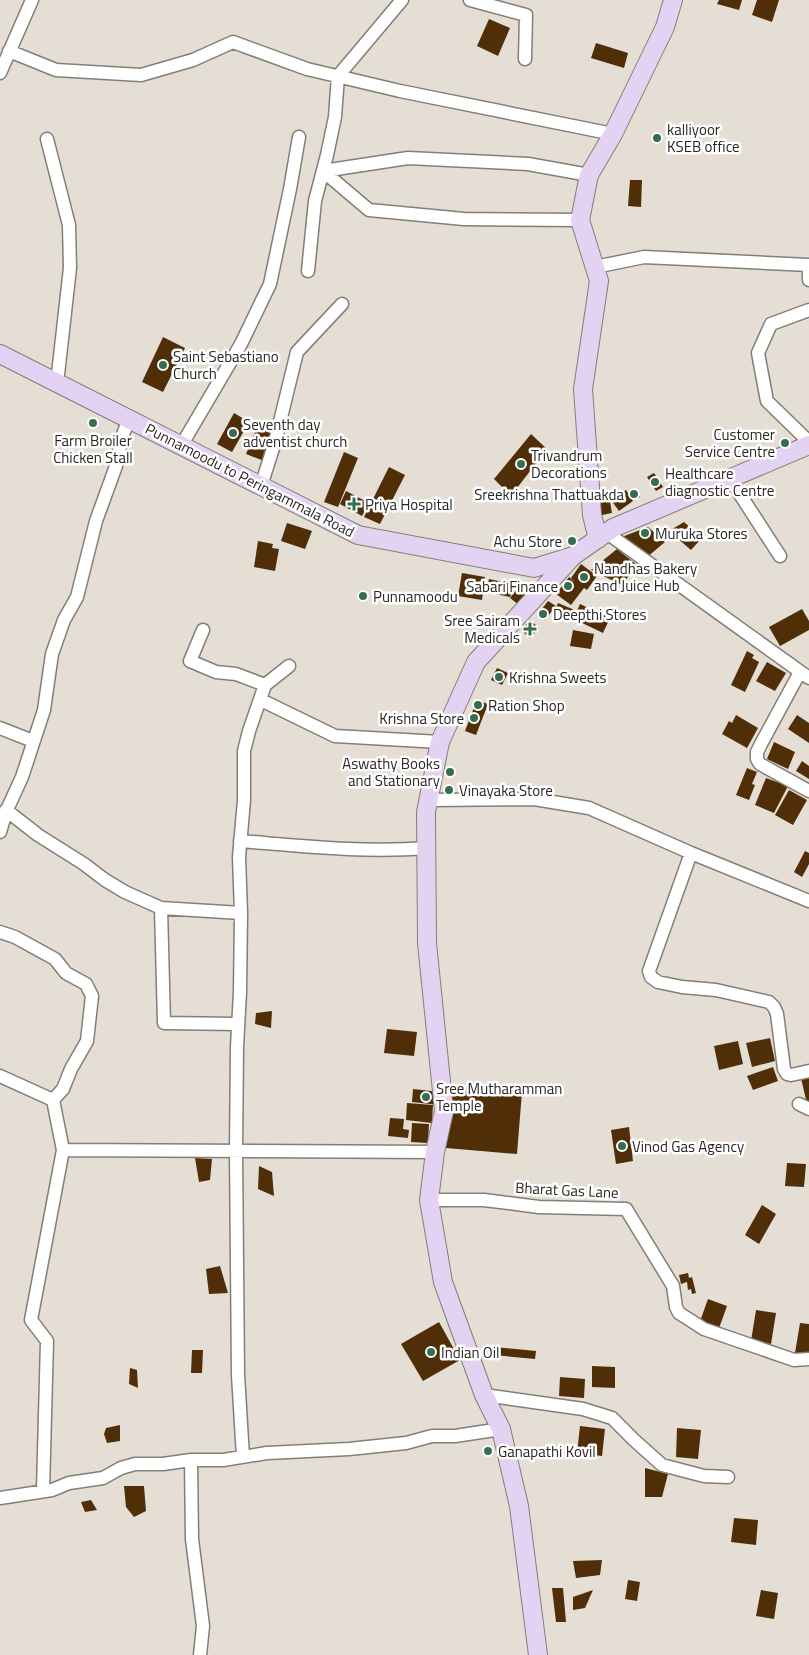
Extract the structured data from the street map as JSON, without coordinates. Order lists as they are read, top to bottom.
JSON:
{
  "streets": {
    "main road": ["Punnamoodu to Peringammala Road"],
    "street": ["Bharat Gas Lane"]
  },
  "places": {
    "other": [
      "kalliyoor KSEB office",
      "Saint Sebastiano Church",
      "Farm Broiler Chicken Stall",
      "Seventh day adventist church",
      "Customer Service Centre",
      "Trivandrum Decorations",
      "Healthcare diagnostic Centre",
      "Sreekrishna Thattuakda",
      "Muruka Stores",
      "Achu Store",
      "Nandhas Bakery and Juice Hub",
      "Sabari Finance",
      "Punnamoodu",
      "Deepthi Stores",
      "Krishna Sweets",
      "Ration Shop",
      "Krishna Store",
      "Aswathy Books and Stationary",
      "Vinayaka Store",
      "Sree Mutharamman Temple",
      "Vinod Gas Agency",
      "Indian Oil",
      "Ganapathi Kovil"
    ],
    "health": ["Priya Hospital", "Sree Sairam Medicals"]
  }
}
